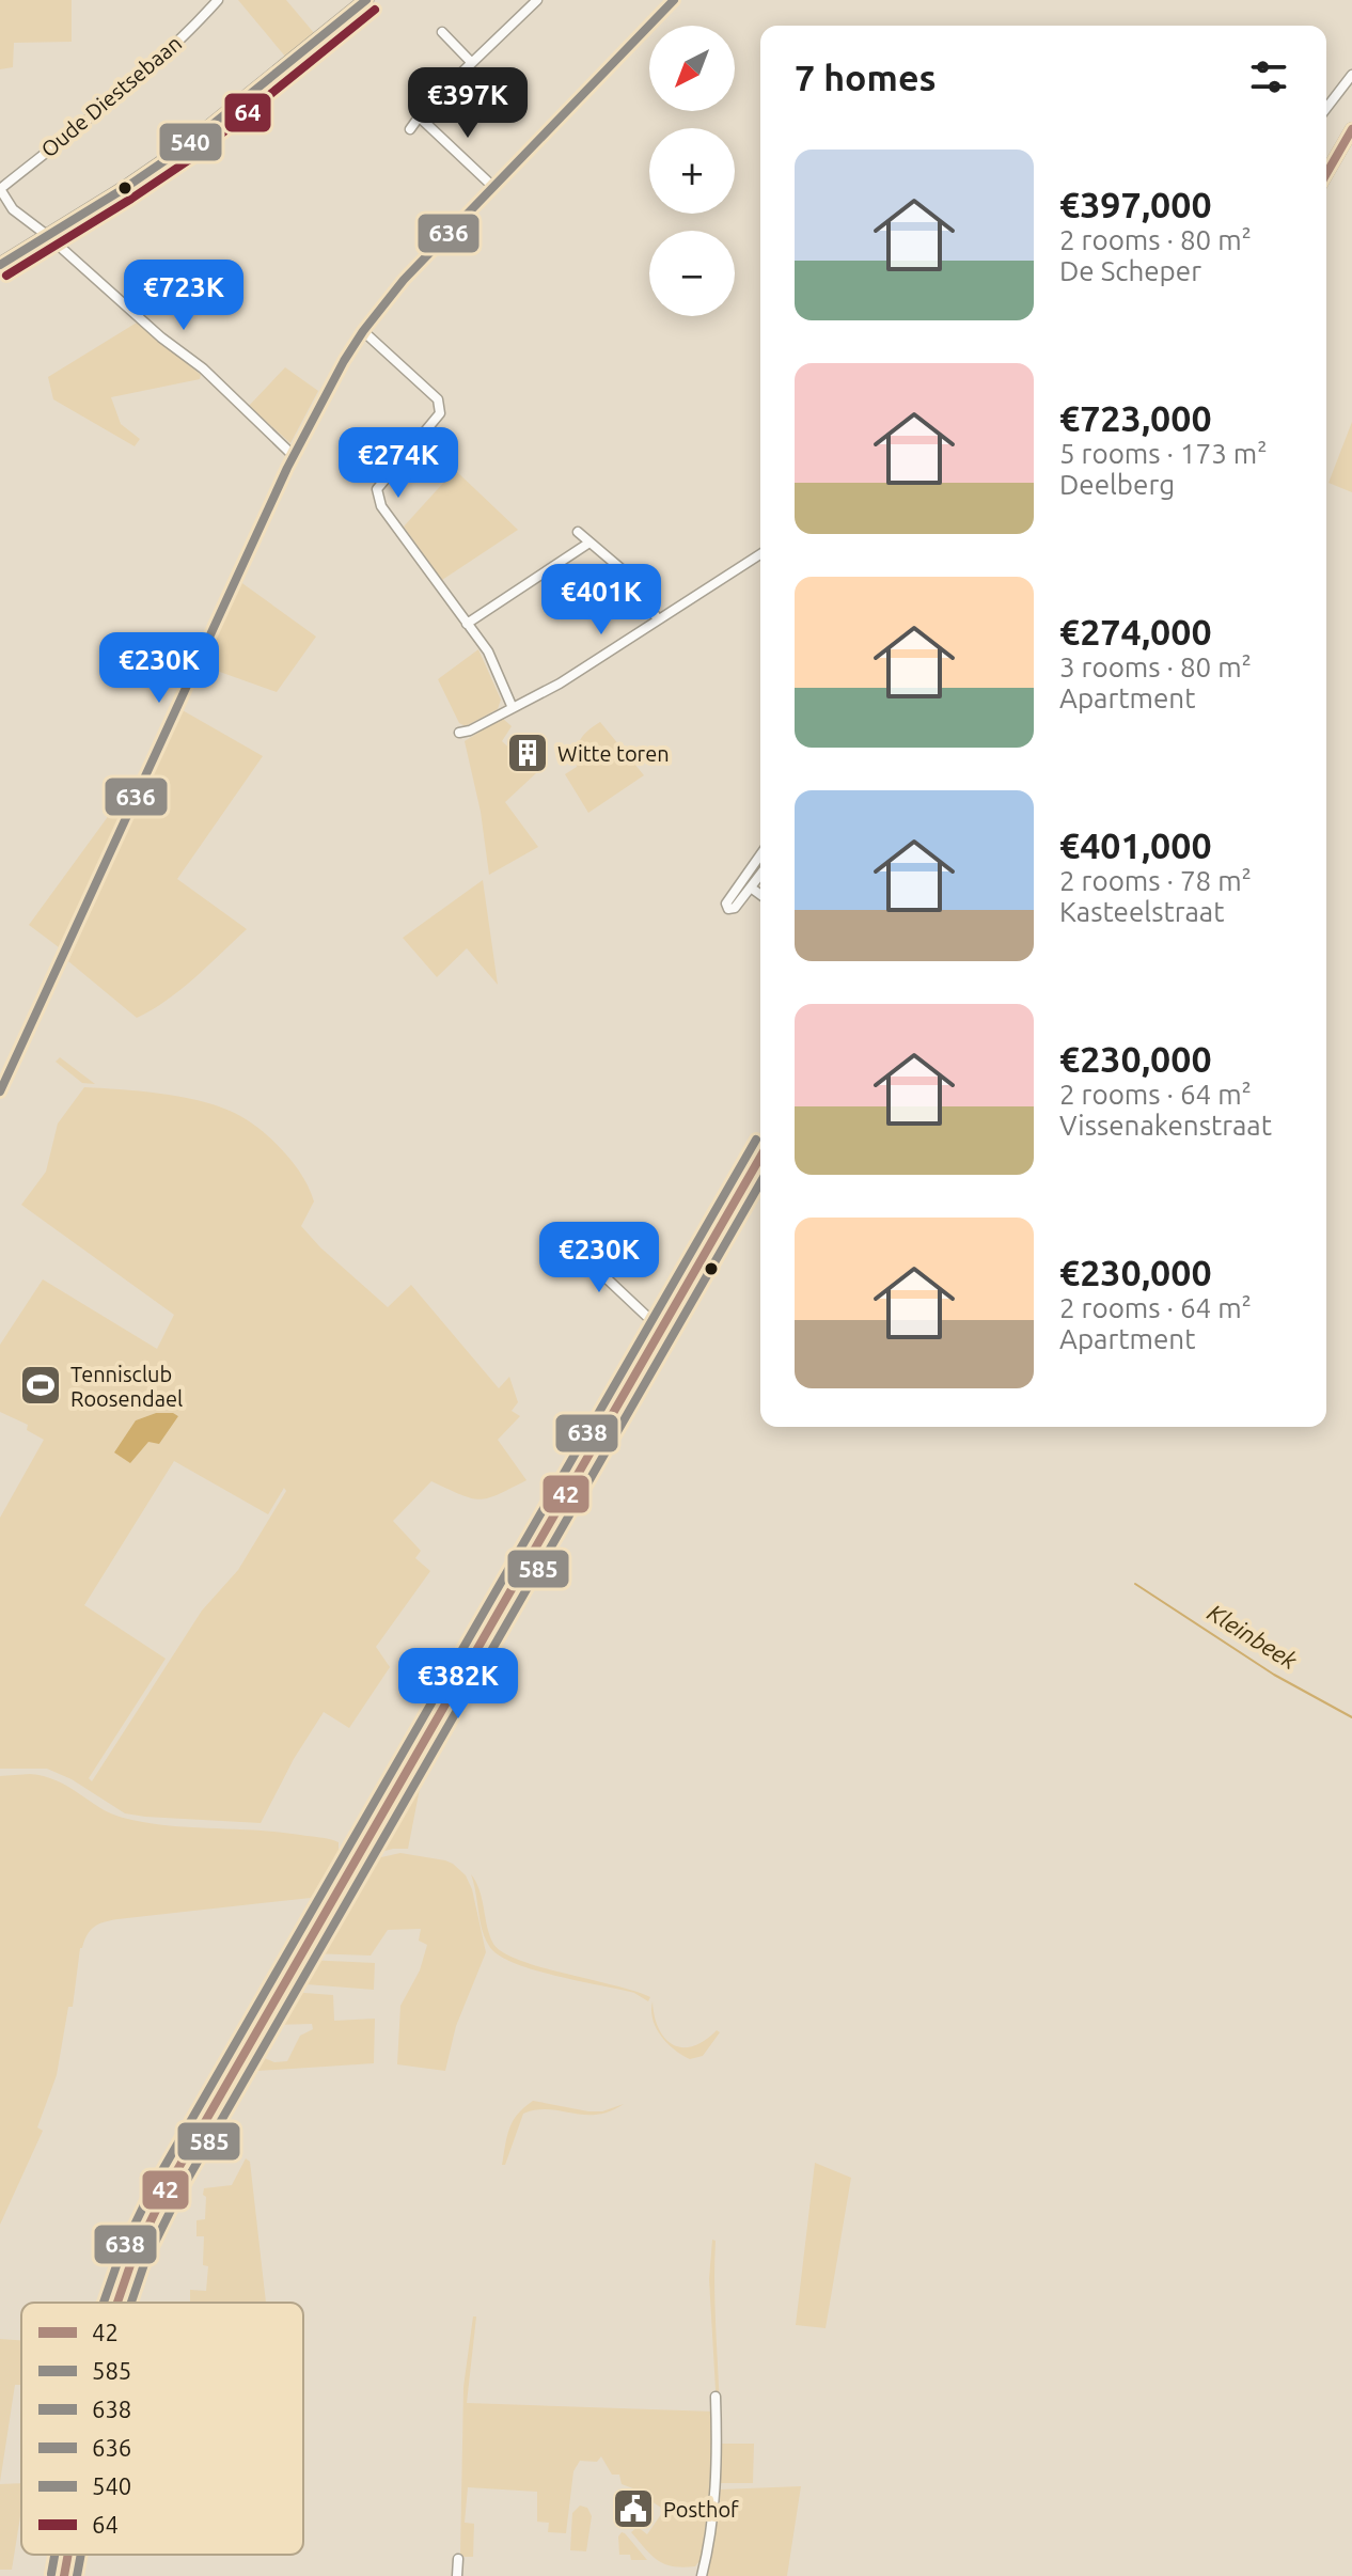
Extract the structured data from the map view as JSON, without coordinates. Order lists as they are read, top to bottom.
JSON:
{
  "streets": {
    "street": ["Oude Diestsebaan"]
  },
  "water": ["Kleinbeek"],
  "places": {
    "building": ["Witte toren"],
    "sports": ["Tennisclub Roosendael"],
    "public building": ["Posthof"]
  },
  "lines": [
    "transit line 636",
    "transit line 540",
    "transit line 64",
    "transit line 42",
    "transit line 638",
    "transit line 585"
  ],
  "legend": [
    "42",
    "585",
    "638",
    "636",
    "540",
    "64"
  ],
  "north": "bottom left",
  "page": {
    "map_buttons": ["+", "−"],
    "heading": "7 homes",
    "price": [
      "€397K",
      "€723K",
      "€274K",
      "€401K",
      "€230K",
      "€230K",
      "€382K"
    ],
    "list": [
      {
        "name": "€397,000",
        "note": "2 rooms · 80 m² · De Scheper"
      },
      {
        "name": "€723,000",
        "note": "5 rooms · 173 m² · Deelberg"
      },
      {
        "name": "€274,000",
        "note": "3 rooms · 80 m² · Apartment"
      },
      {
        "name": "€401,000",
        "note": "2 rooms · 78 m² · Kasteelstraat"
      },
      {
        "name": "€230,000",
        "note": "2 rooms · 64 m² · Vissenakenstraat"
      },
      {
        "name": "€230,000",
        "note": "2 rooms · 64 m² · Apartment"
      }
    ]
  }
}
